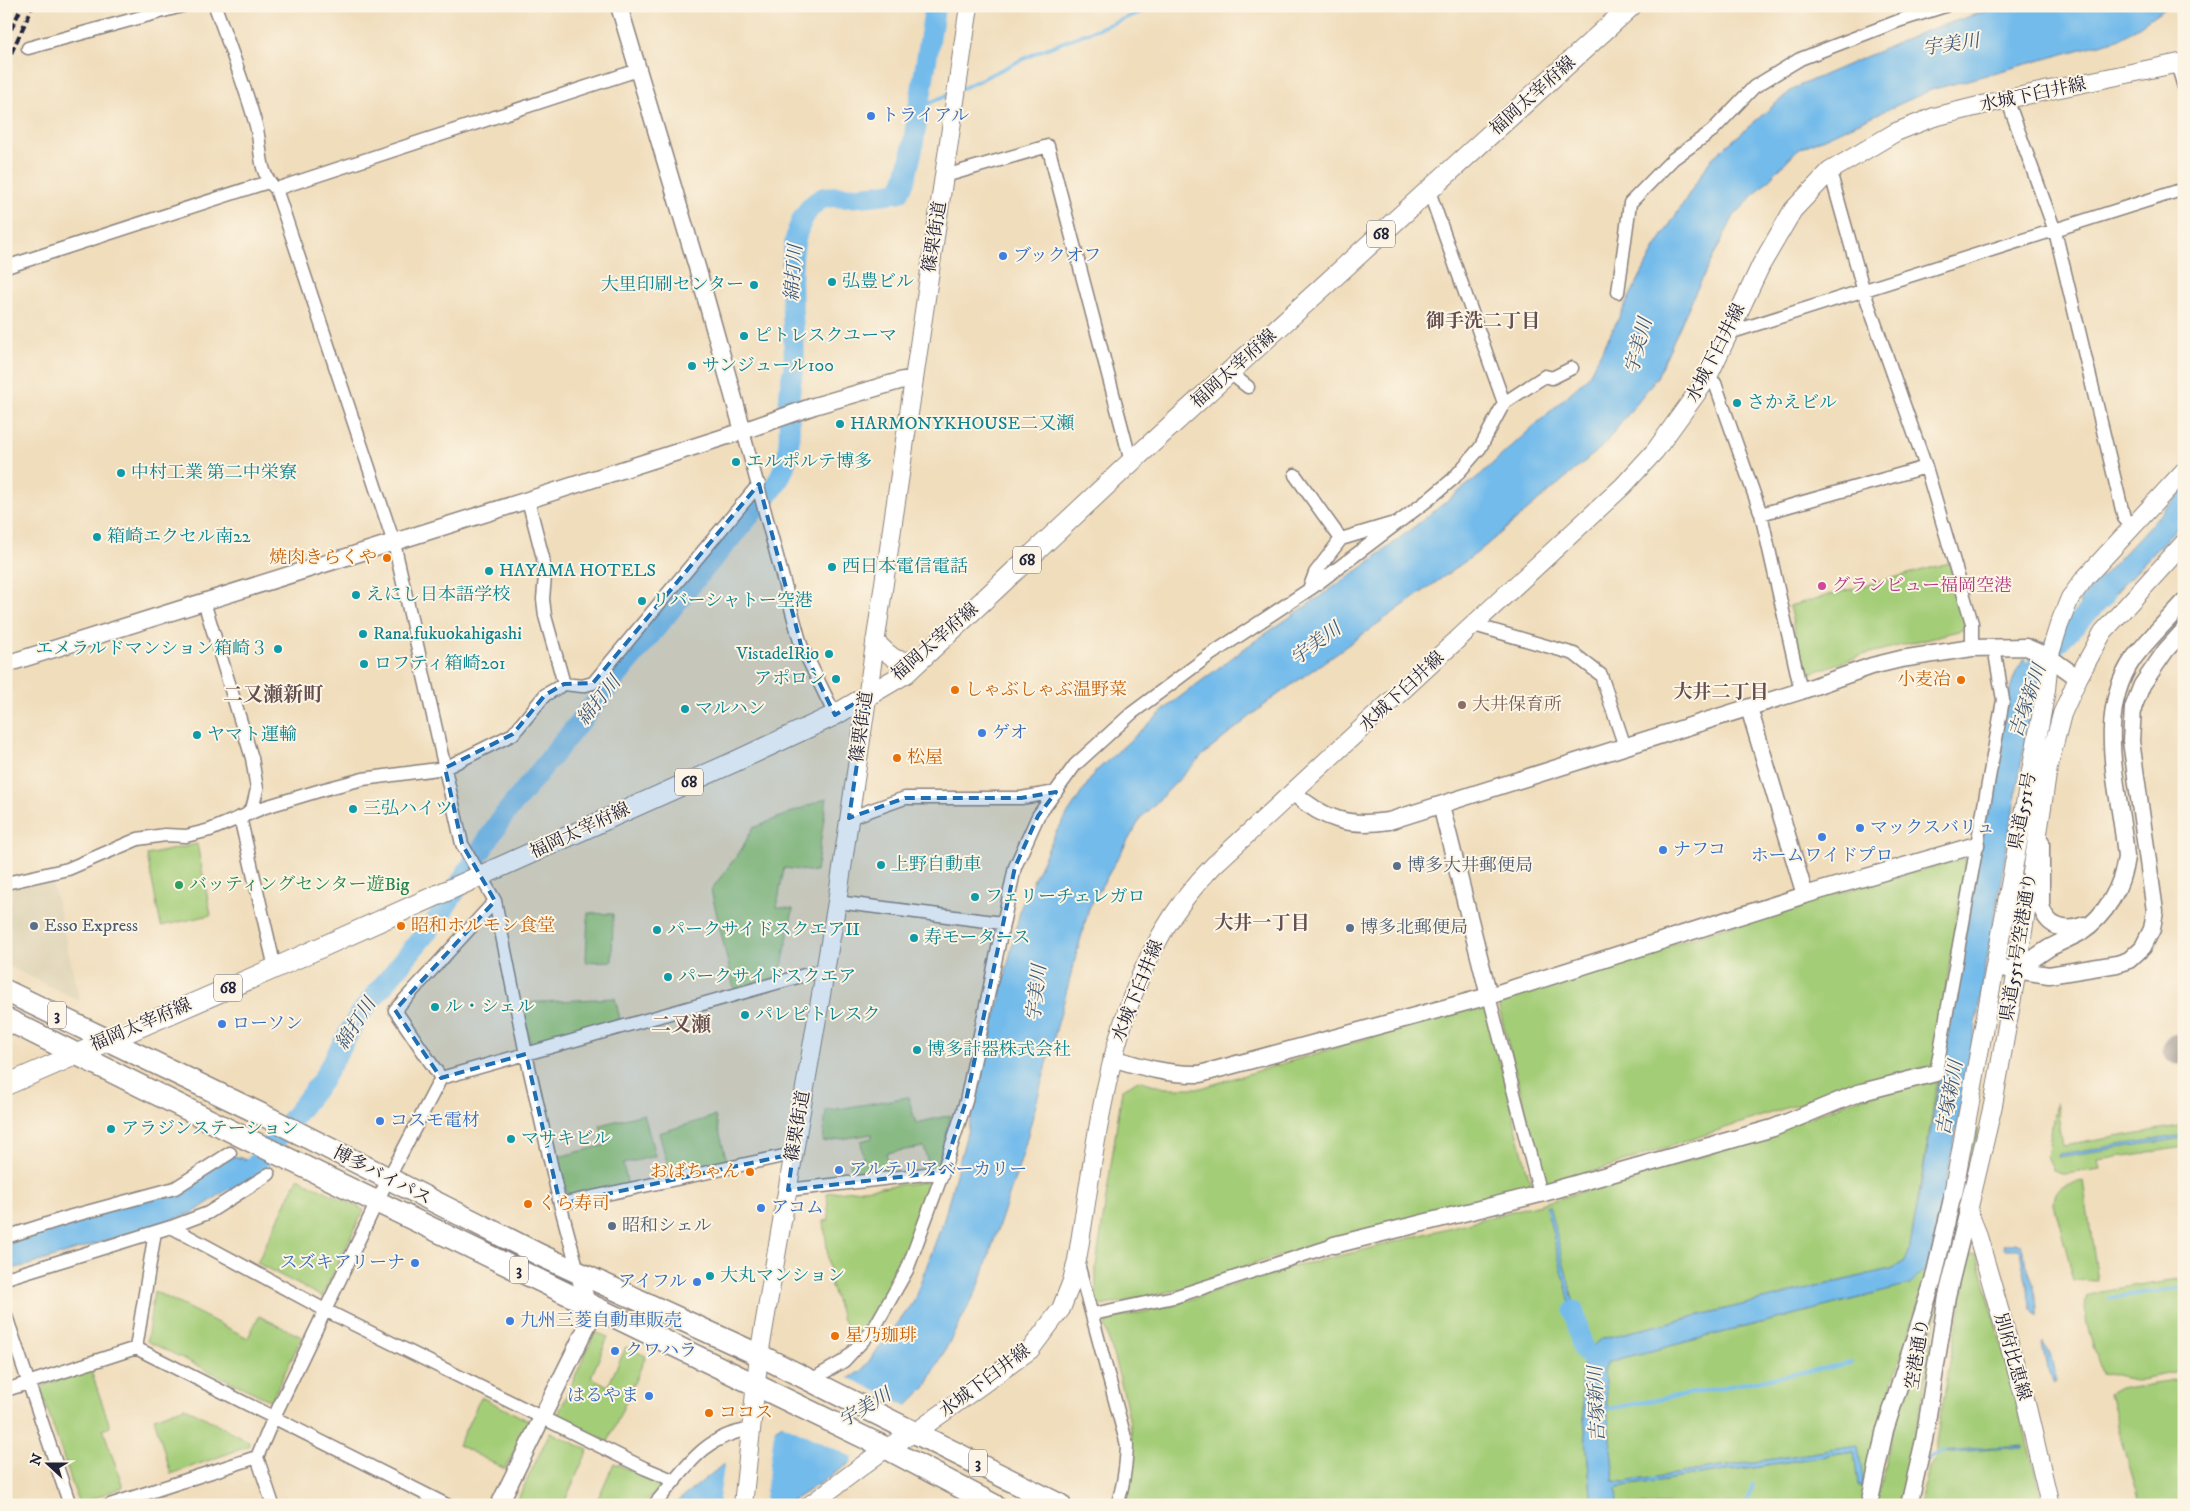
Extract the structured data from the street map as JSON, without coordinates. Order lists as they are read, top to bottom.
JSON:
{
  "streets": {
    "highway": ["3", "博多バイパス"],
    "main road": [
      "水城下臼井線",
      "福岡太宰府線",
      "68",
      "篠栗街道",
      "県道551号",
      "県道551号空港通り",
      "別府比恵線"
    ],
    "street": ["空港通り"]
  },
  "crossings": [
    ["水城下臼井線", "3"],
    ["福岡太宰府線", "篠栗街道"],
    ["福岡太宰府線", "博多バイパス"],
    ["篠栗街道", "3"],
    ["篠栗街道", "博多バイパス"],
    ["県道551号空港通り", "空港通り"],
    ["県道551号空港通り", "別府比恵線"],
    ["3", "博多バイパス"],
    ["空港通り", "別府比恵線"]
  ],
  "districts": [
    "御手洗二丁目",
    "大井二丁目",
    "二又瀬新町",
    "大井一丁目",
    "二又瀬"
  ],
  "water": ["宇美川", "綿打川", "吉塚新川"],
  "places": [
    "トライアル",
    "ブックオフ",
    "弘豊ビル",
    "大里印刷センター",
    "ピトレスクユーマ",
    "サンジュール100",
    "さかえビル",
    "HARMONYKHOUSE二又瀬",
    "エルポルテ博多",
    "中村工業 第二中栄寮",
    "箱崎エクセル南22",
    "焼肉きらくや",
    "西日本電信電話",
    "HAYAMA HOTELS",
    "グランビュー福岡空港",
    "えにし日本語学校",
    "リバーシャトー空港",
    "Rana.fukuokahigashi",
    "エメラルドマンション箱崎３",
    "VistadelRio",
    "ロフティ箱崎201",
    "アポロン",
    "小麦冶",
    "しゃぶしゃぶ温野菜",
    "大井保育所",
    "マルハン",
    "ゲオ",
    "ヤマト運輸",
    "松屋",
    "三弘ハイツ",
    "マックスバリュ",
    "ホームワイドプロ",
    "ナフコ",
    "上野自動車",
    "博多大井郵便局",
    "バッティングセンター遊Big",
    "フェリーチェレガロ",
    "Esso Express",
    "昭和ホルモン食堂",
    "博多北郵便局",
    "パークサイドスクエアII",
    "寿モータース",
    "パークサイドスクエア",
    "ル・シェル",
    "パレピトレスク",
    "ローソン",
    "博多計器株式会社",
    "コスモ電材",
    "アラジンステーション",
    "マサキビル",
    "アルテリアベーカリー",
    "おばちゃん",
    "くら寿司",
    "アコム",
    "昭和シェル",
    "スズキアリーナ",
    "大丸マンション",
    "アイフル",
    "九州三菱自動車販売",
    "星乃珈琲",
    "クワハラ",
    "はるやま",
    "ココス"
  ],
  "north": "left"
}
